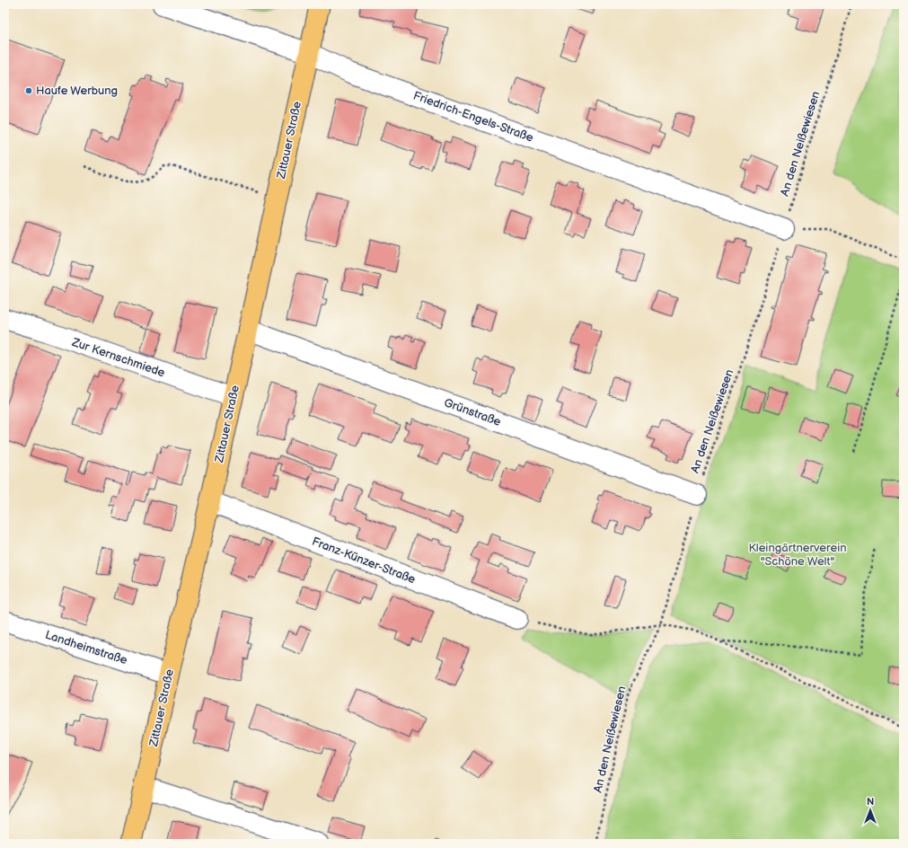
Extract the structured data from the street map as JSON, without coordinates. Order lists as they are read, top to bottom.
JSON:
{
  "streets": {
    "main road": ["Zittauer Straße"],
    "street": [
      "Friedrich-Engels-Straße",
      "Zur Kernschmiede",
      "Grünstraße",
      "Franz-Künzer-Straße",
      "Landheimstraße"
    ],
    "path": ["An den Neißewiesen"]
  },
  "crossings": [
    ["Friedrich-Engels-Straße", "Zittauer Straße"],
    ["Friedrich-Engels-Straße", "An den Neißewiesen"],
    ["Zittauer Straße", "Zur Kernschmiede"],
    ["Zittauer Straße", "Grünstraße"],
    ["Zittauer Straße", "Franz-Künzer-Straße"],
    ["Zittauer Straße", "Landheimstraße"],
    ["An den Neißewiesen", "Grünstraße"]
  ],
  "parks": ["Kleingärtnerverein \"Schöne Welt\""],
  "places": ["Haufe Werbung"],
  "north": "top"
}
